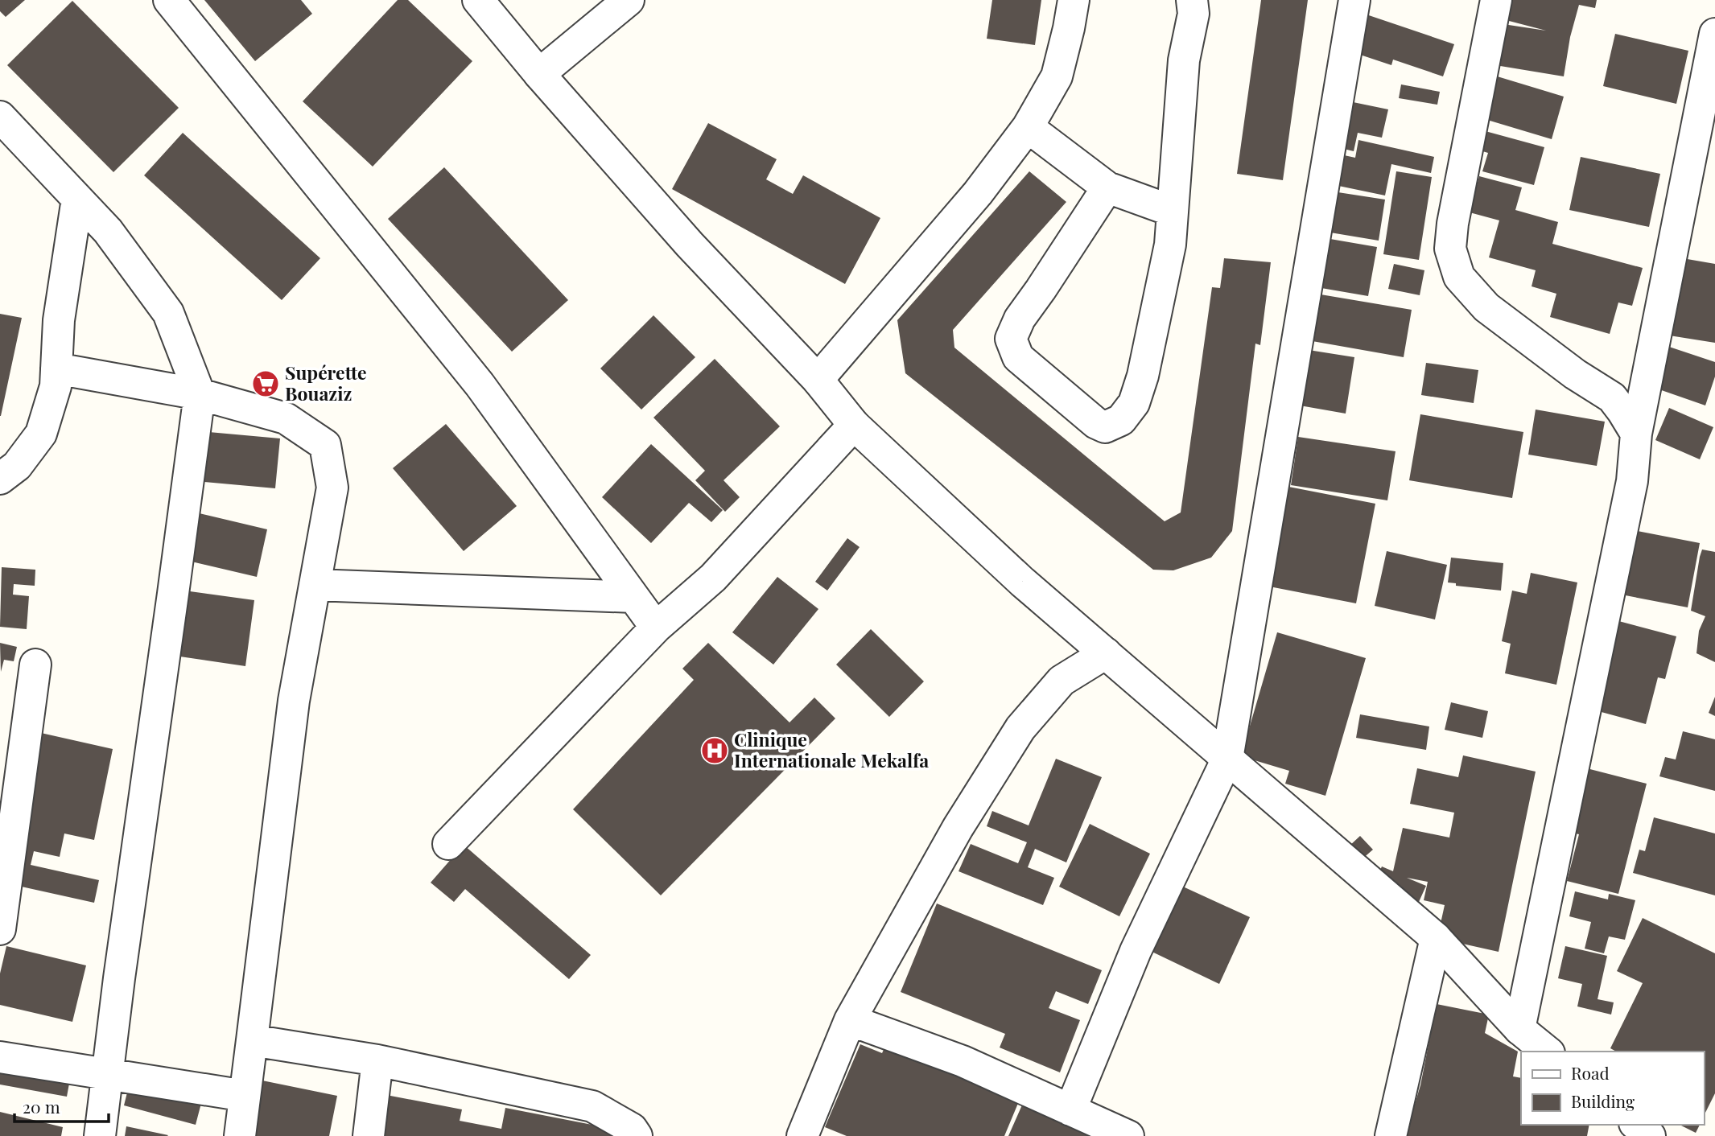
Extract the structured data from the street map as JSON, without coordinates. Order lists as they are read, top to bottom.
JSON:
{
  "places": {
    "supermarket": ["Supérette Bouaziz"],
    "hospital": ["Clinique Internationale Mekalfa"]
  },
  "legend": ["Road", "Building"],
  "scale_bar": "20 m"
}
